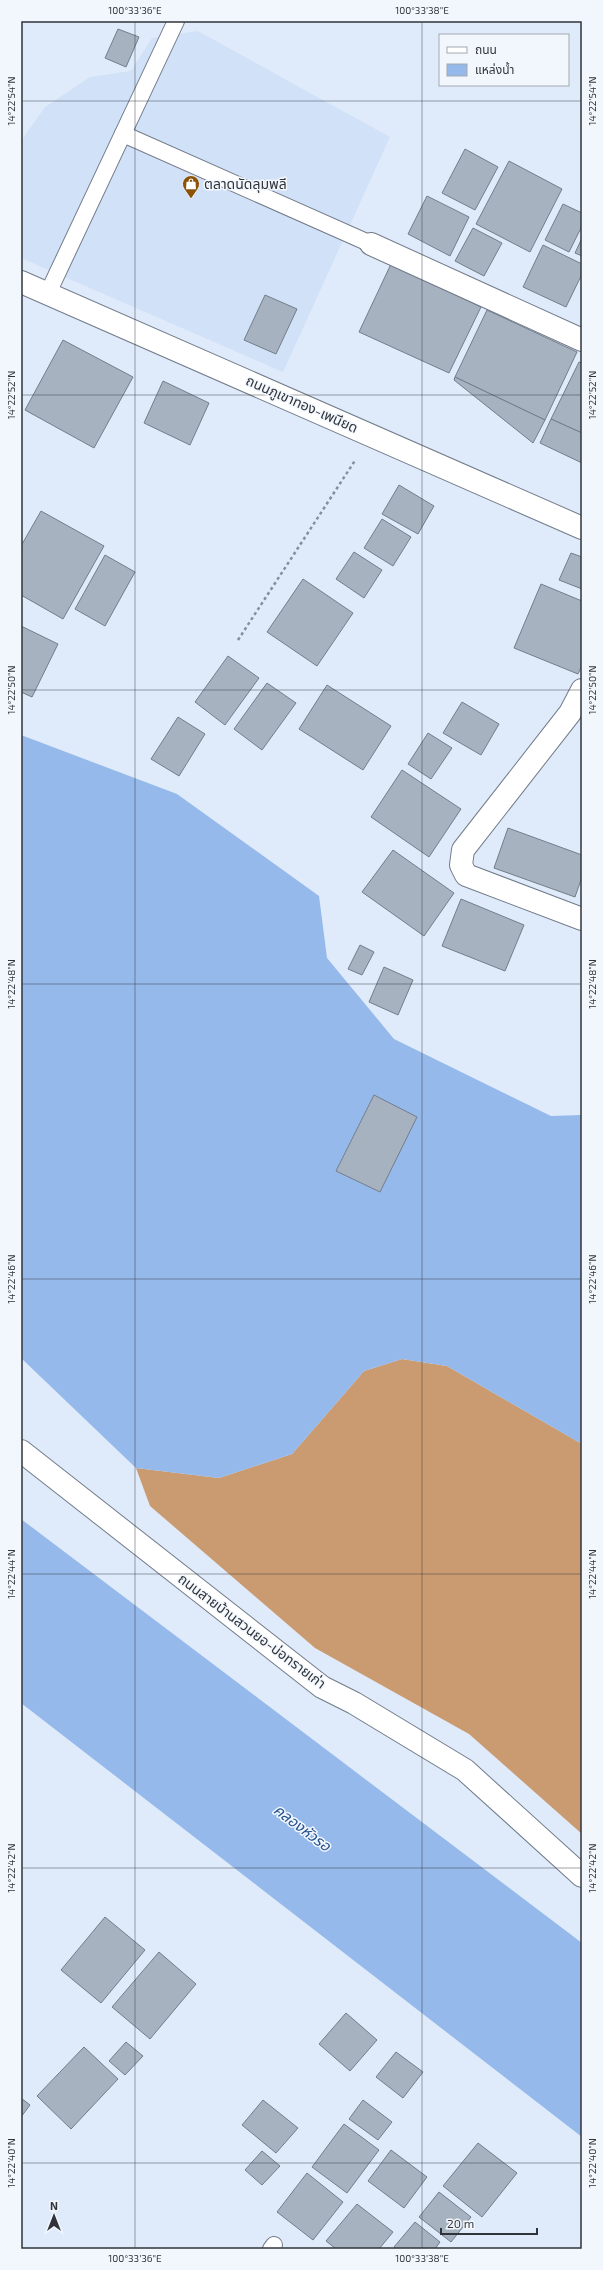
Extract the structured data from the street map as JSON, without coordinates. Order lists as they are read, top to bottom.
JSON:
{
  "streets": {
    "street": ["ถนนภูเขาทอง-เพนียด", "ถนนสายบ้านสวนยอ-บ่อทรายเก่า"]
  },
  "water": ["คลองหัวรอ"],
  "places": {
    "shop": ["ตลาดนัดลุมพลี"]
  },
  "legend": ["ถนน", "แหล่งน้ำ"],
  "scale_bar": "20 m",
  "north": "top",
  "coordinates": [
    "100°33'36\"E",
    "100°33'38\"E",
    "14°22'54\"N",
    "14°22'52\"N",
    "14°22'50\"N",
    "14°22'48\"N",
    "14°22'46\"N",
    "14°22'44\"N",
    "14°22'42\"N",
    "14°22'40\"N"
  ]
}
